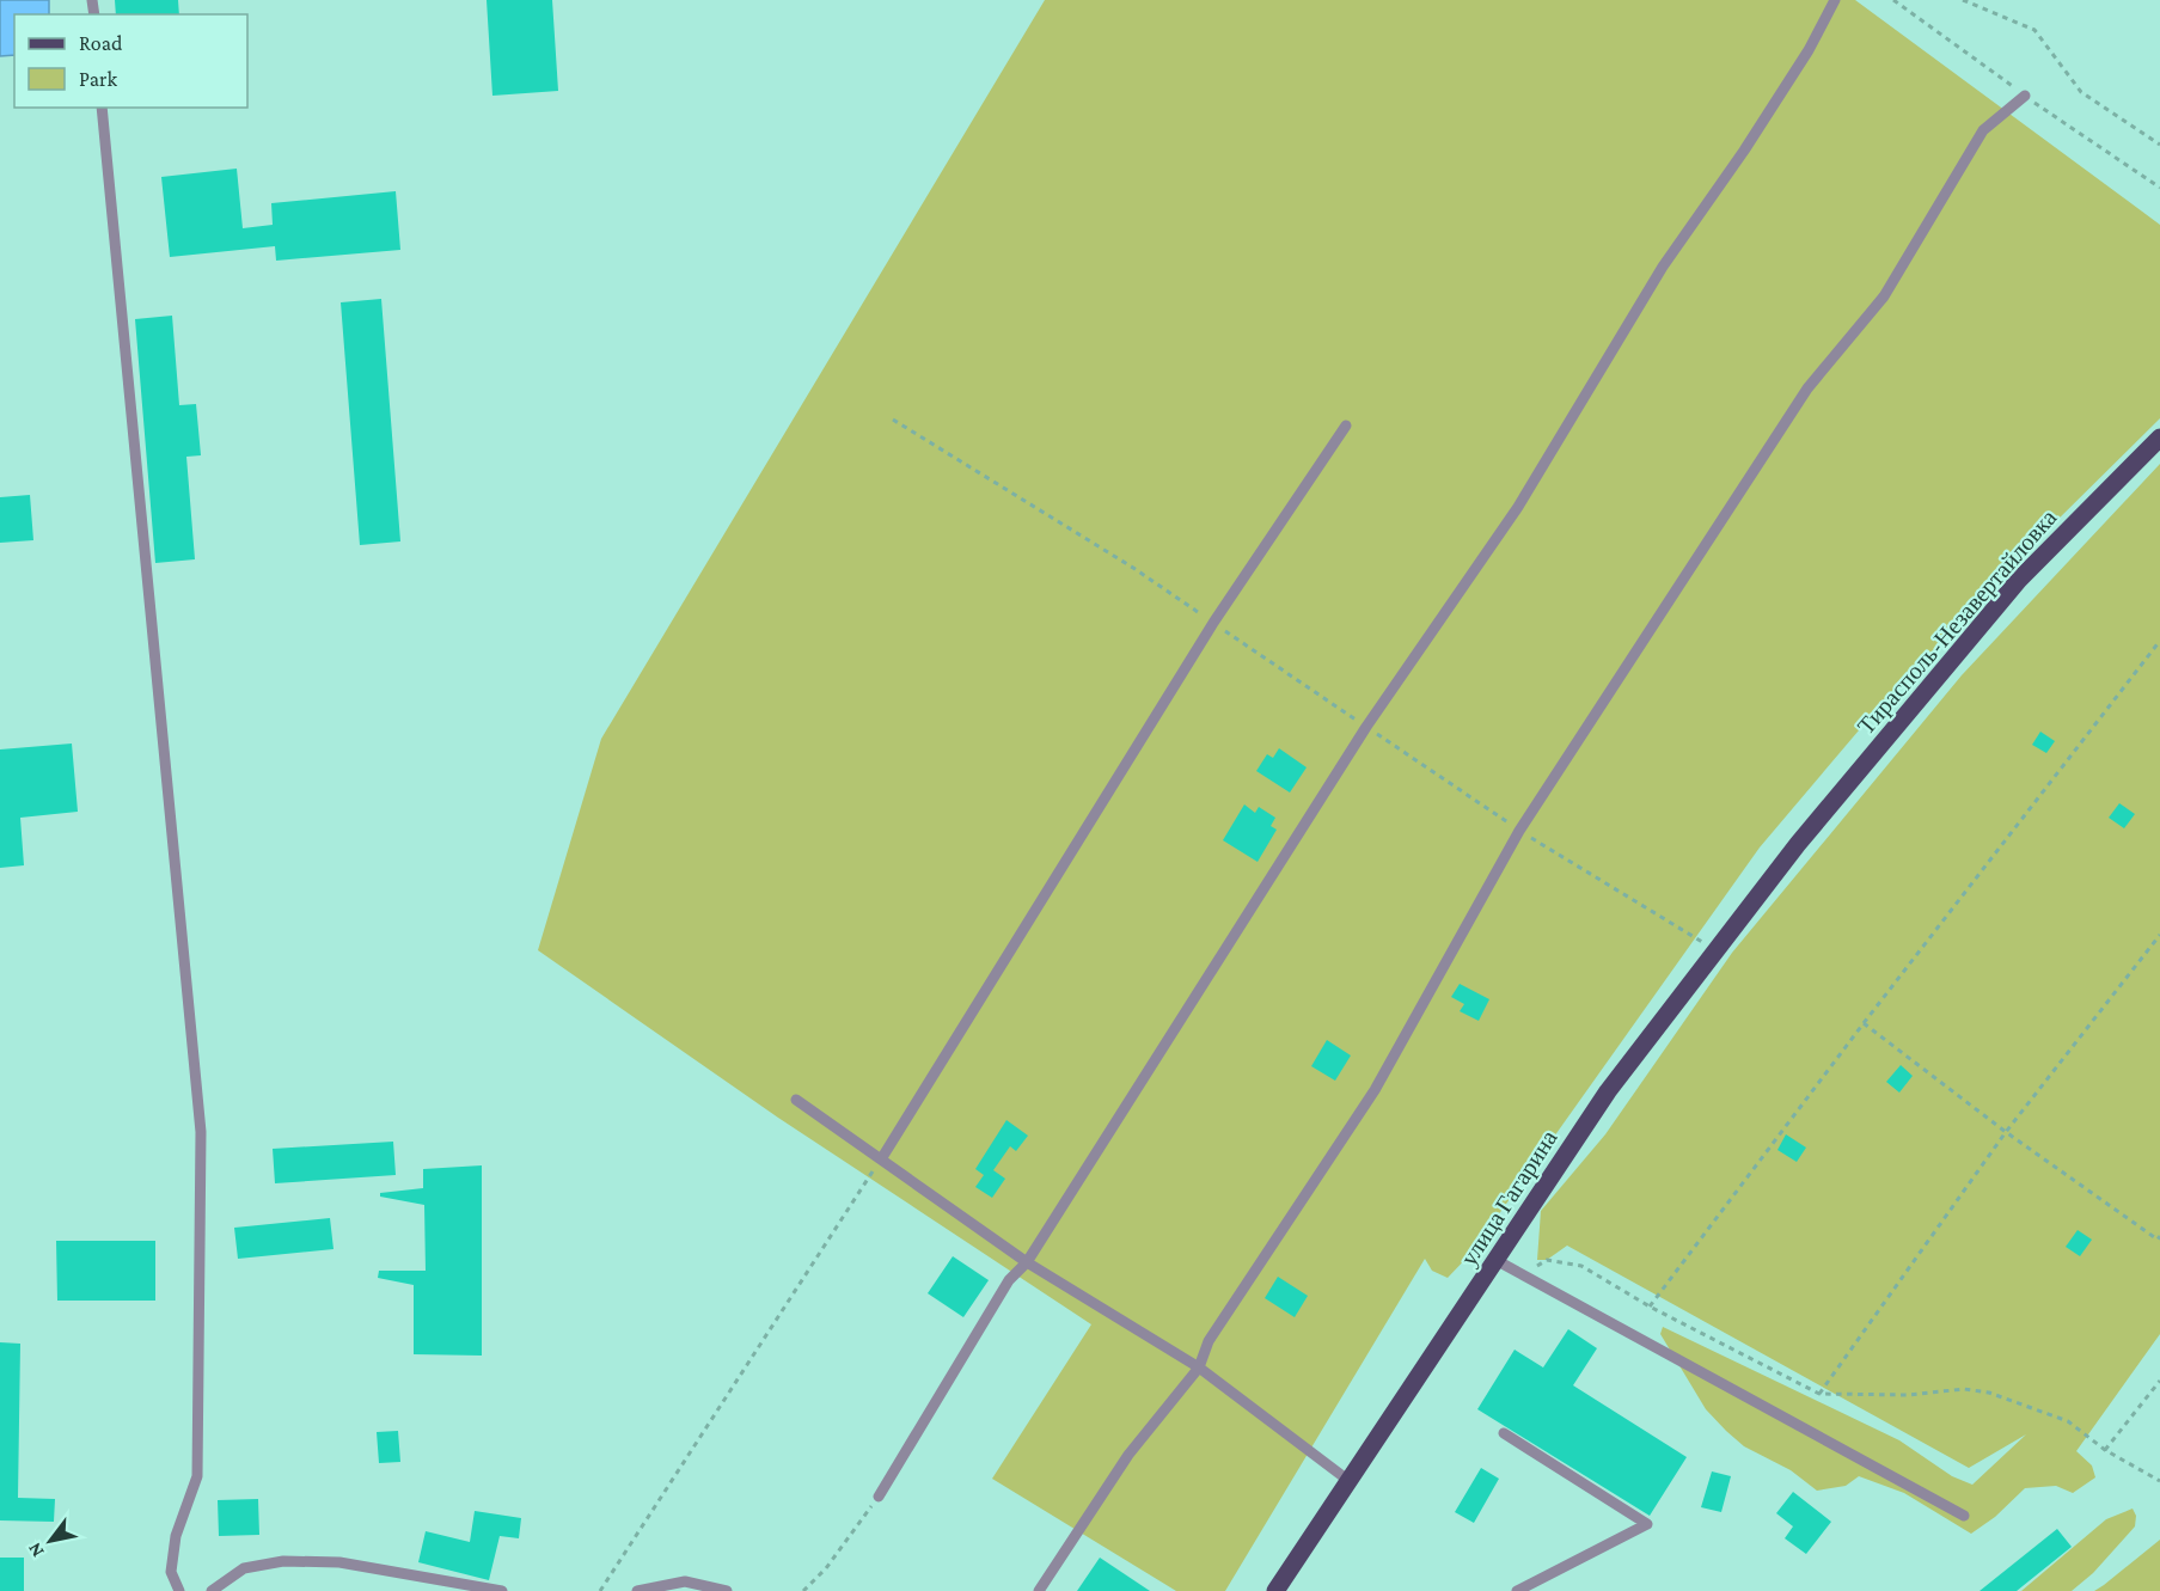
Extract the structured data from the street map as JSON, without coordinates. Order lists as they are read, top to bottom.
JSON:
{
  "streets": {
    "main road": ["Тирасполь-Незавертайловка", "улица Гагарина"]
  },
  "crossings": [
    ["Тирасполь-Незавертайловка", "улица Гагарина"]
  ],
  "legend": ["Road", "Park"],
  "north": "bottom left"
}
